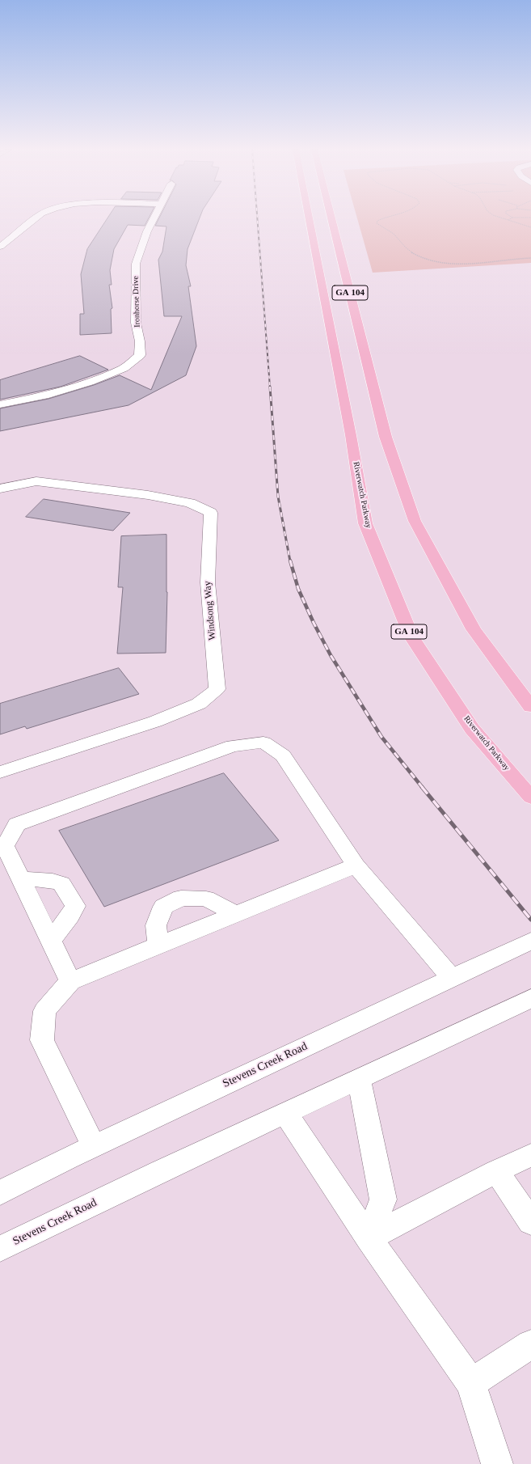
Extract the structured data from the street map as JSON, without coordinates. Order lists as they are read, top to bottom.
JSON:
{
  "streets": {
    "main road": ["GA 104", "Riverwatch Parkway"],
    "street": ["Ironhorse Drive", "Windsong Way", "Stevens Creek Road"]
  }
}
